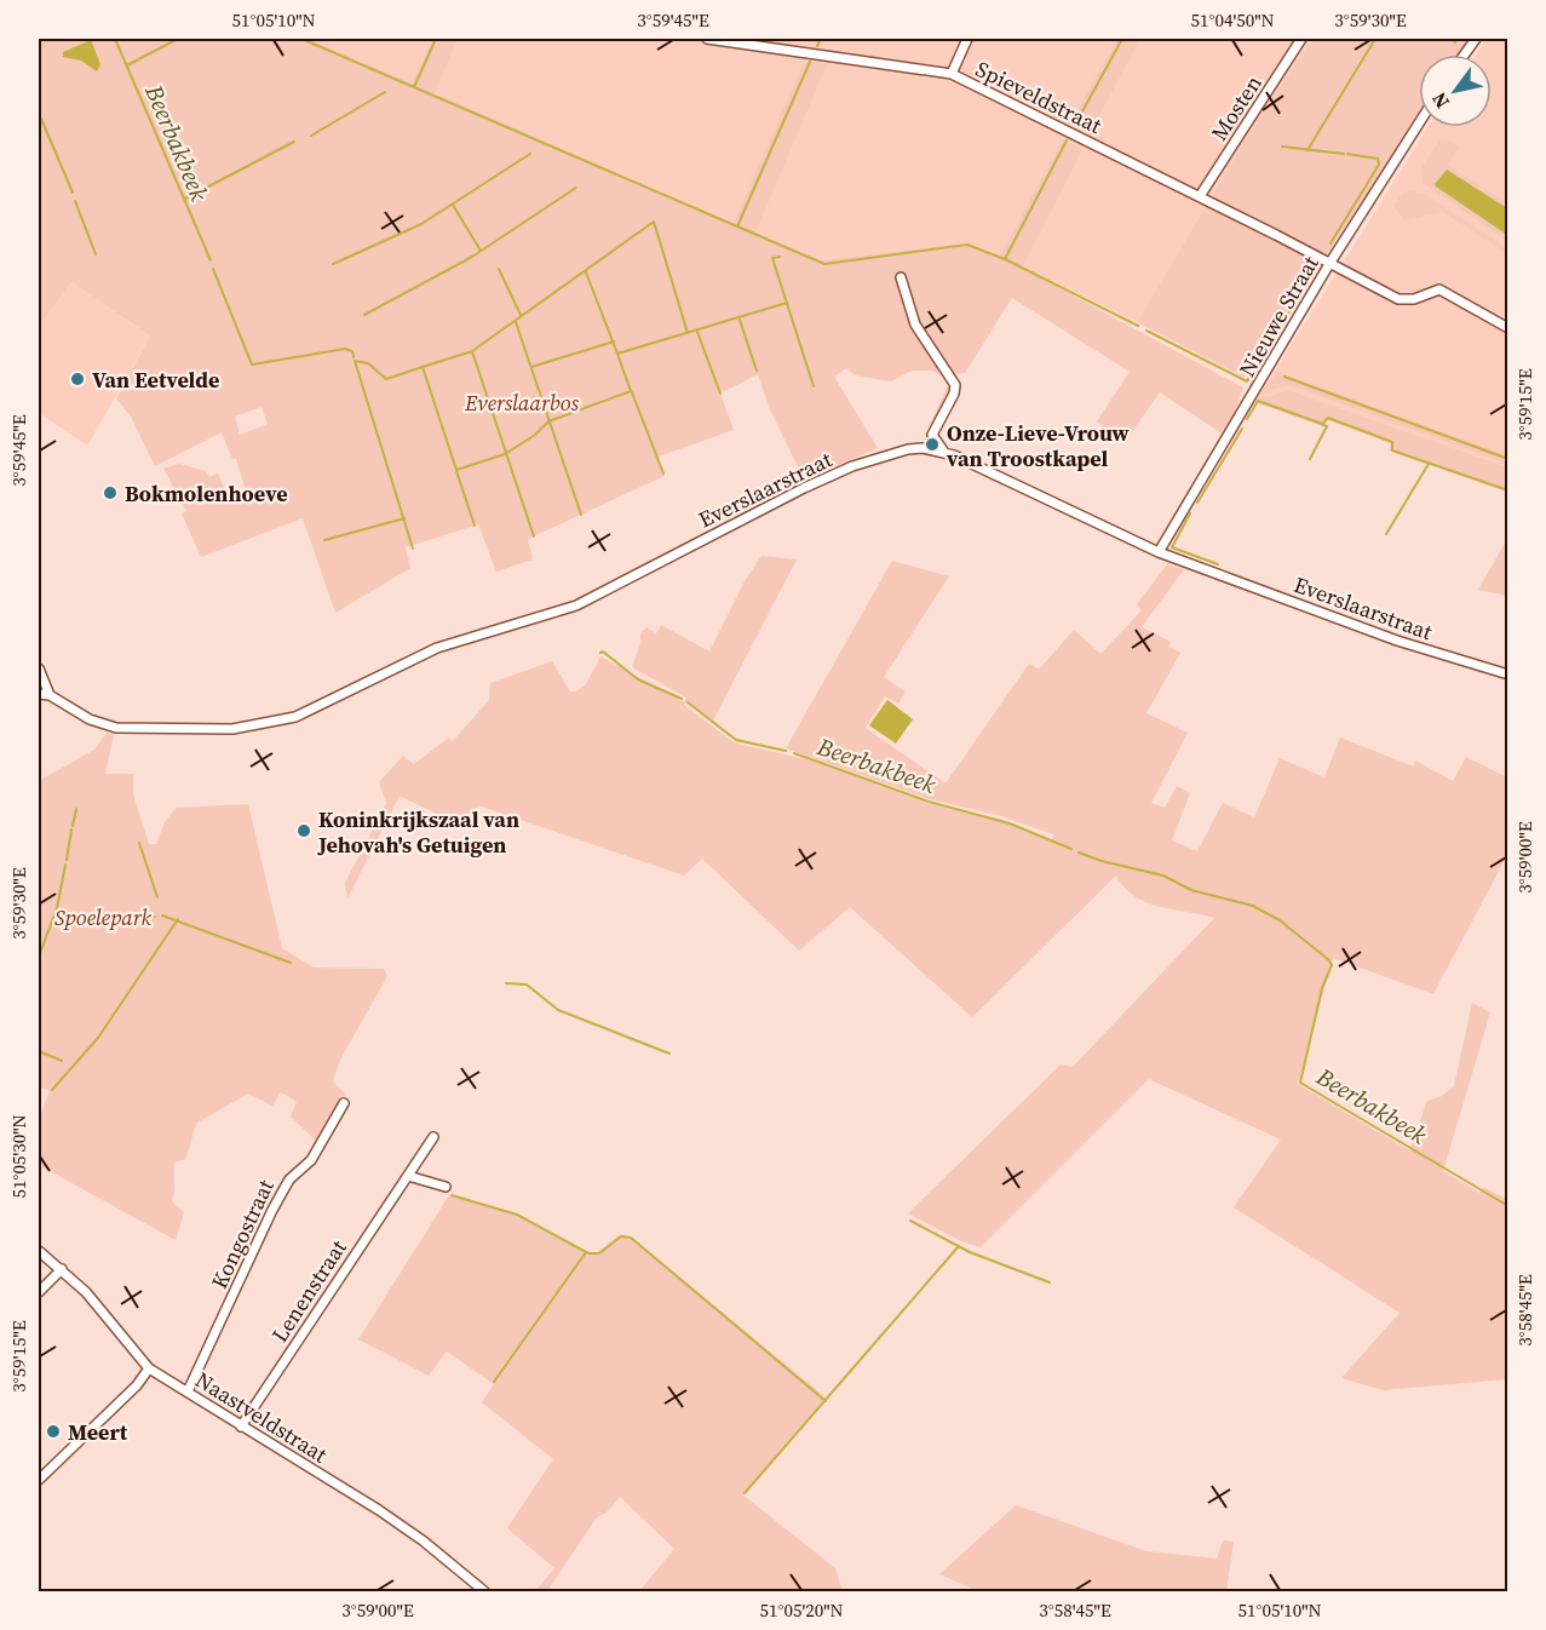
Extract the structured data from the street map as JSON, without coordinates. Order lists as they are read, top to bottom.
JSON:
{
  "streets": {
    "street": [
      "Spieveldstraat",
      "Mosten",
      "Nieuwe Straat",
      "Everslaarstraat",
      "Kongostraat",
      "Lenenstraat",
      "Naastveldstraat"
    ]
  },
  "crossings": [
    ["Spieveldstraat", "Mosten"],
    ["Spieveldstraat", "Nieuwe Straat"],
    ["Nieuwe Straat", "Everslaarstraat"],
    ["Kongostraat", "Naastveldstraat"],
    ["Lenenstraat", "Naastveldstraat"]
  ],
  "water": ["Beerbakbeek"],
  "parks": ["Everslaarbos", "Spoelepark"],
  "places": [
    "Van Eetvelde",
    "Onze-Lieve-Vrouw van Troostkapel",
    "Bokmolenhoeve",
    "Koninkrijkszaal van Jehovah's Getuigen",
    "Meert"
  ],
  "north": "bottom left",
  "coordinates": [
    "51°05'10\"N",
    "3°59'45\"E",
    "51°04'50\"N",
    "3°59'30\"E",
    "3°59'15\"E",
    "3°59'00\"E",
    "51°05'30\"N",
    "3°58'45\"E",
    "51°05'20\"N"
  ]
}
